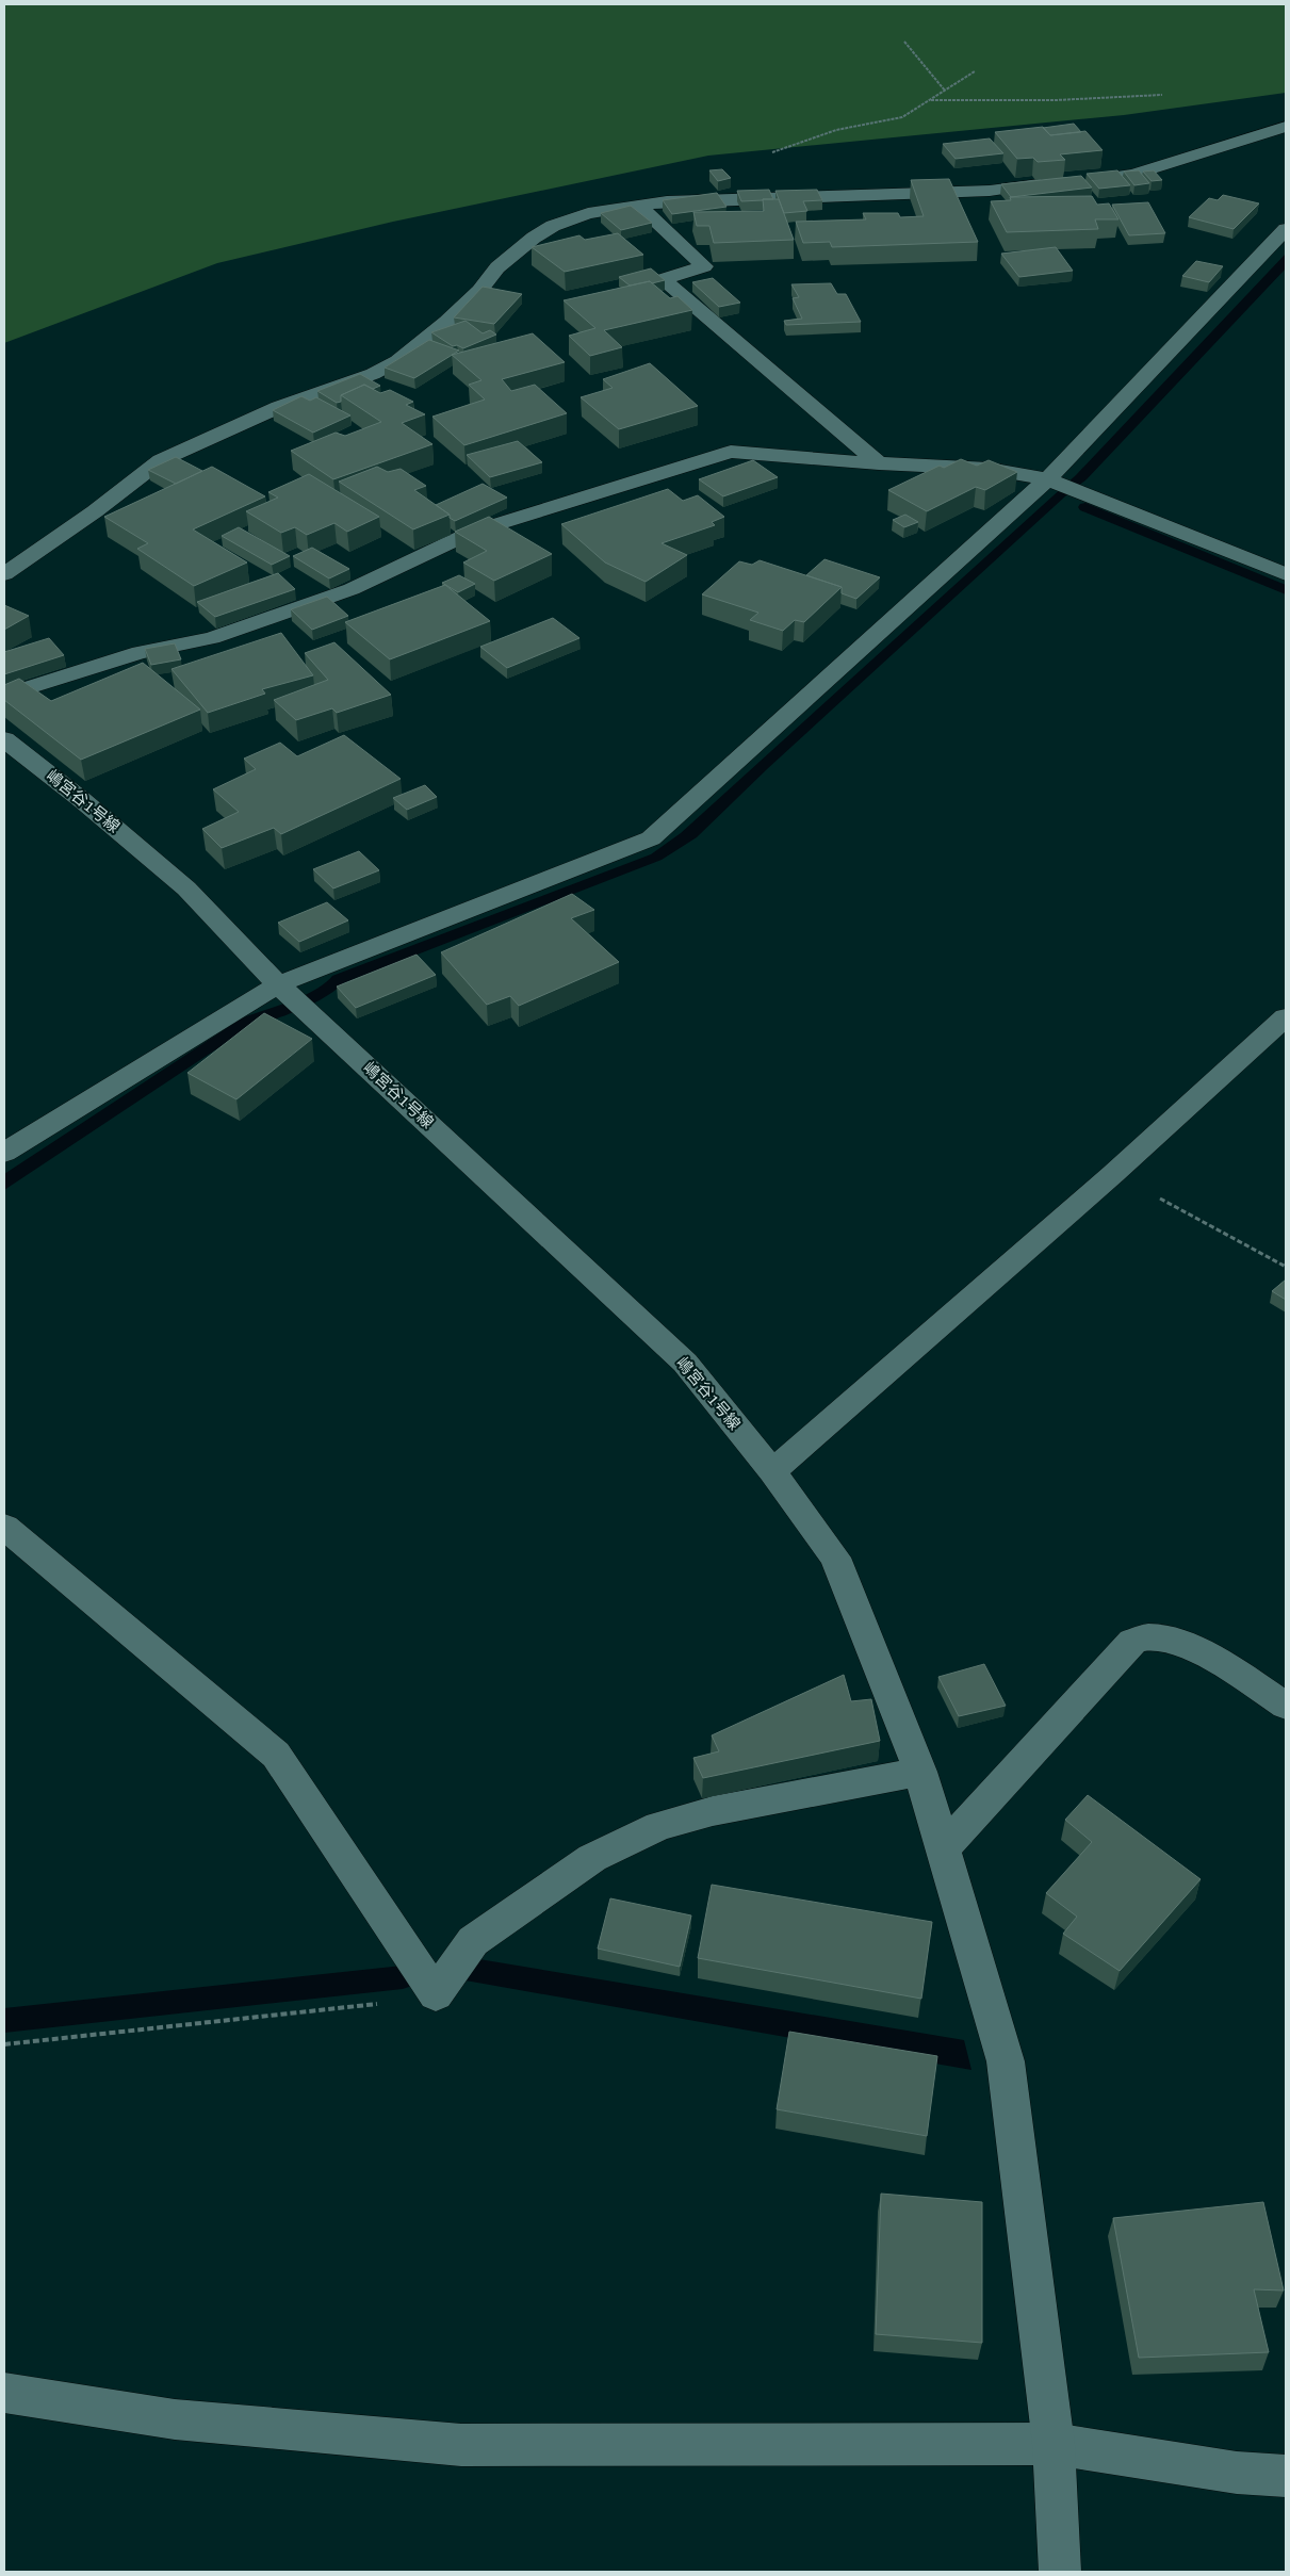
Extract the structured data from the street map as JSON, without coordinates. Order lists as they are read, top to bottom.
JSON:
{
  "streets": {
    "street": ["嶋宮谷1号線"]
  }
}
